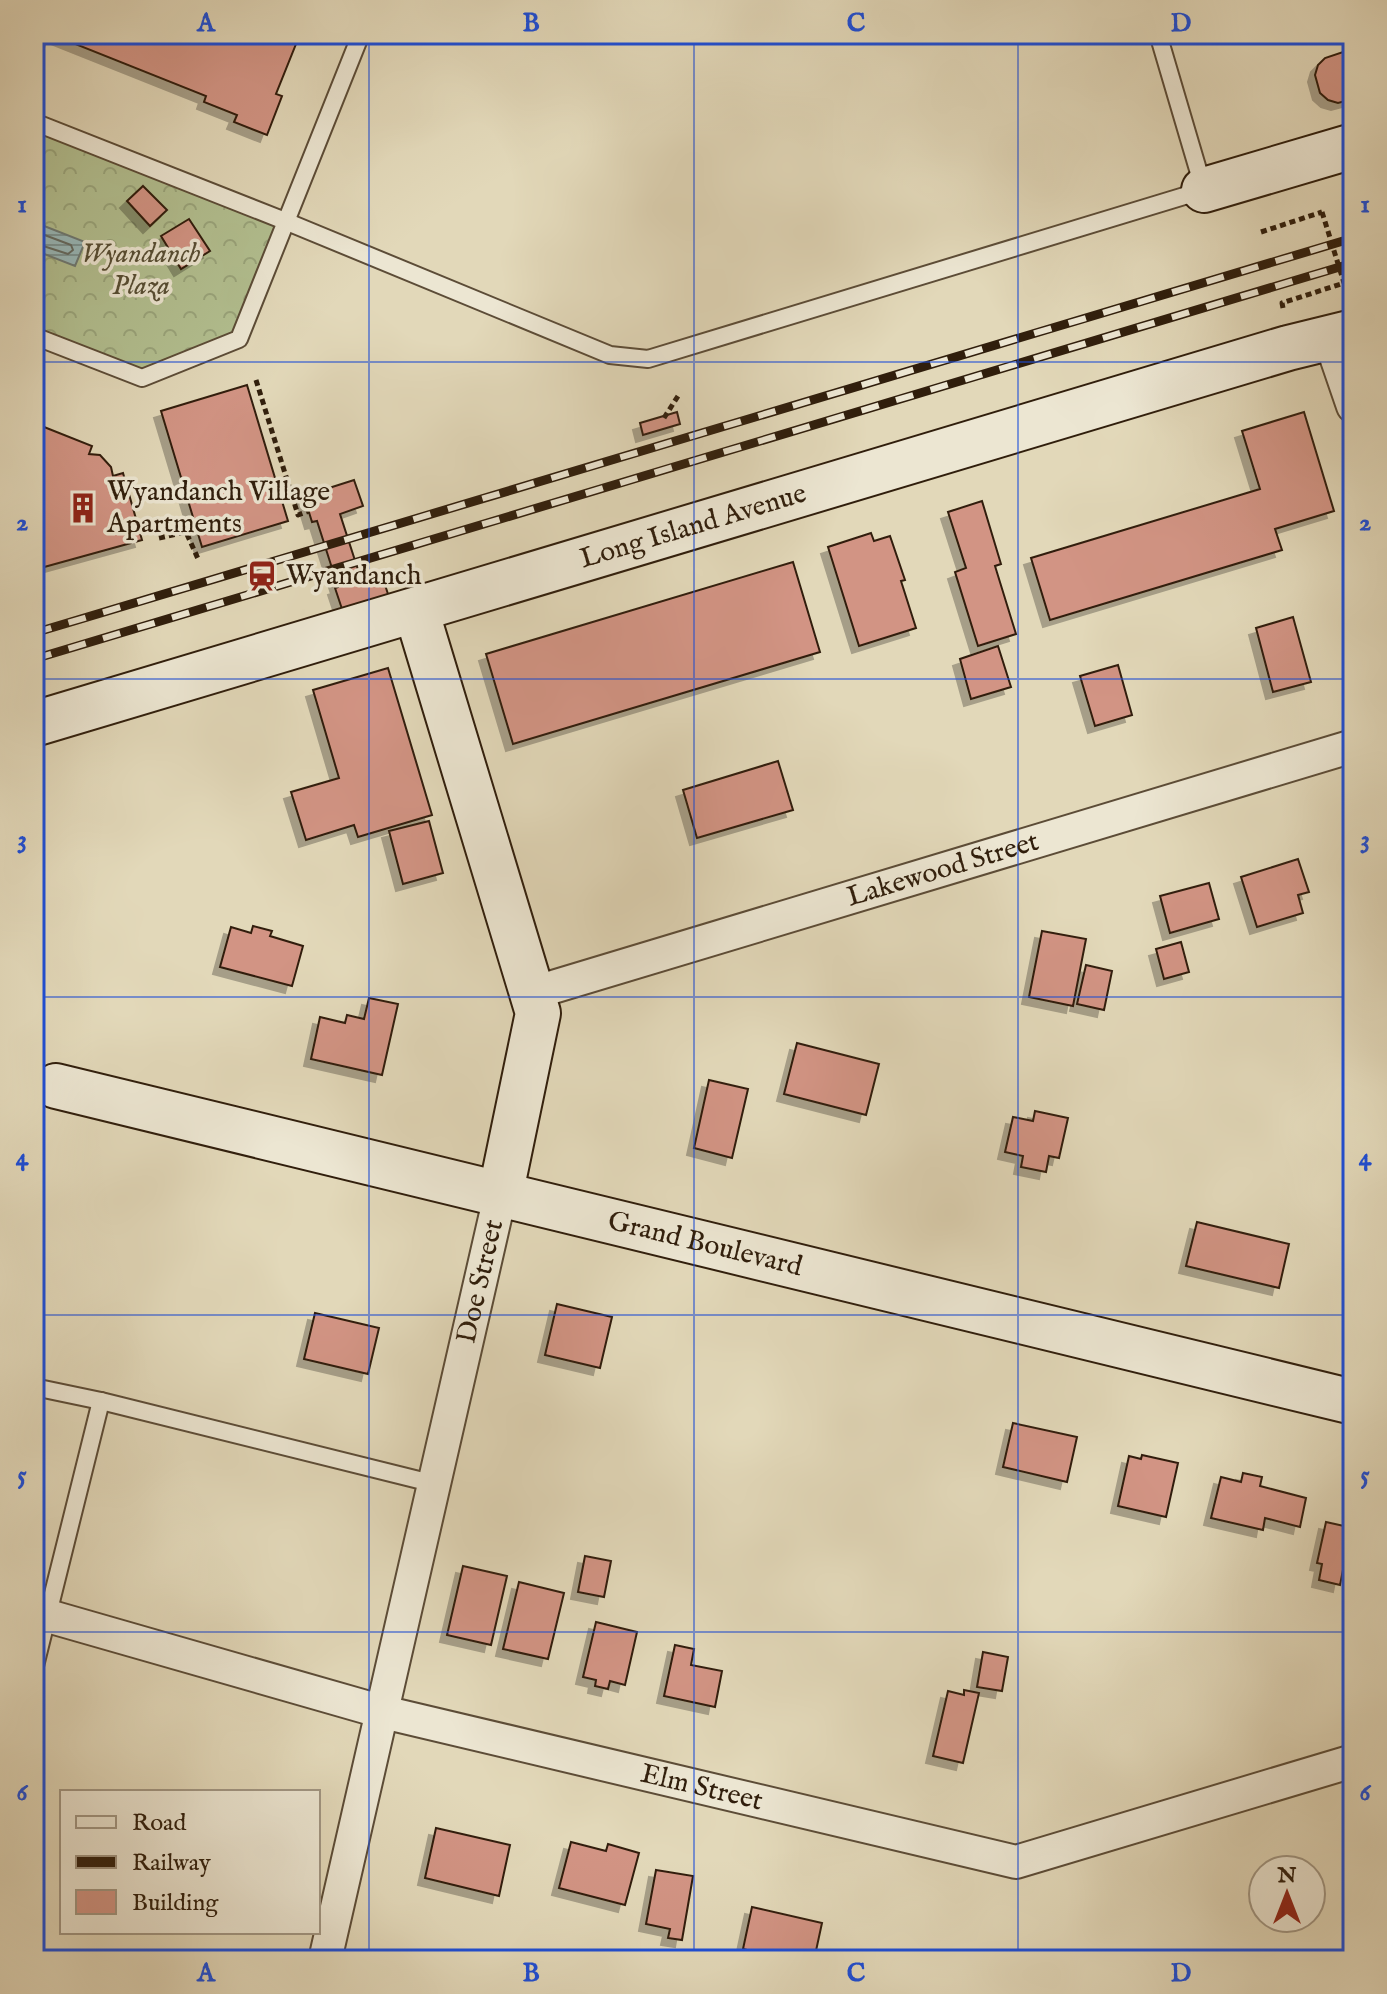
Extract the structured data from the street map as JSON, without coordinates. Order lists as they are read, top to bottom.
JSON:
{
  "streets": {
    "street": [
      "Long Island Avenue",
      "Lakewood Street",
      "Grand Boulevard",
      "Doe Street",
      "Elm Street"
    ]
  },
  "crossings": [
    ["Long Island Avenue", "Doe Street"],
    ["Lakewood Street", "Doe Street"],
    ["Grand Boulevard", "Doe Street"],
    ["Doe Street", "Elm Street"]
  ],
  "parks": ["Wyandanch Plaza"],
  "places": {
    "building": ["Wyandanch Village Apartments"],
    "station": ["Wyandanch"]
  },
  "legend": ["Road", "Railway", "Building"],
  "north": "top",
  "grid": {
    "columns": [
      "A",
      "B",
      "C",
      "D"
    ],
    "rows": [
      "1",
      "2",
      "3",
      "4",
      "5",
      "6"
    ]
  }
}
